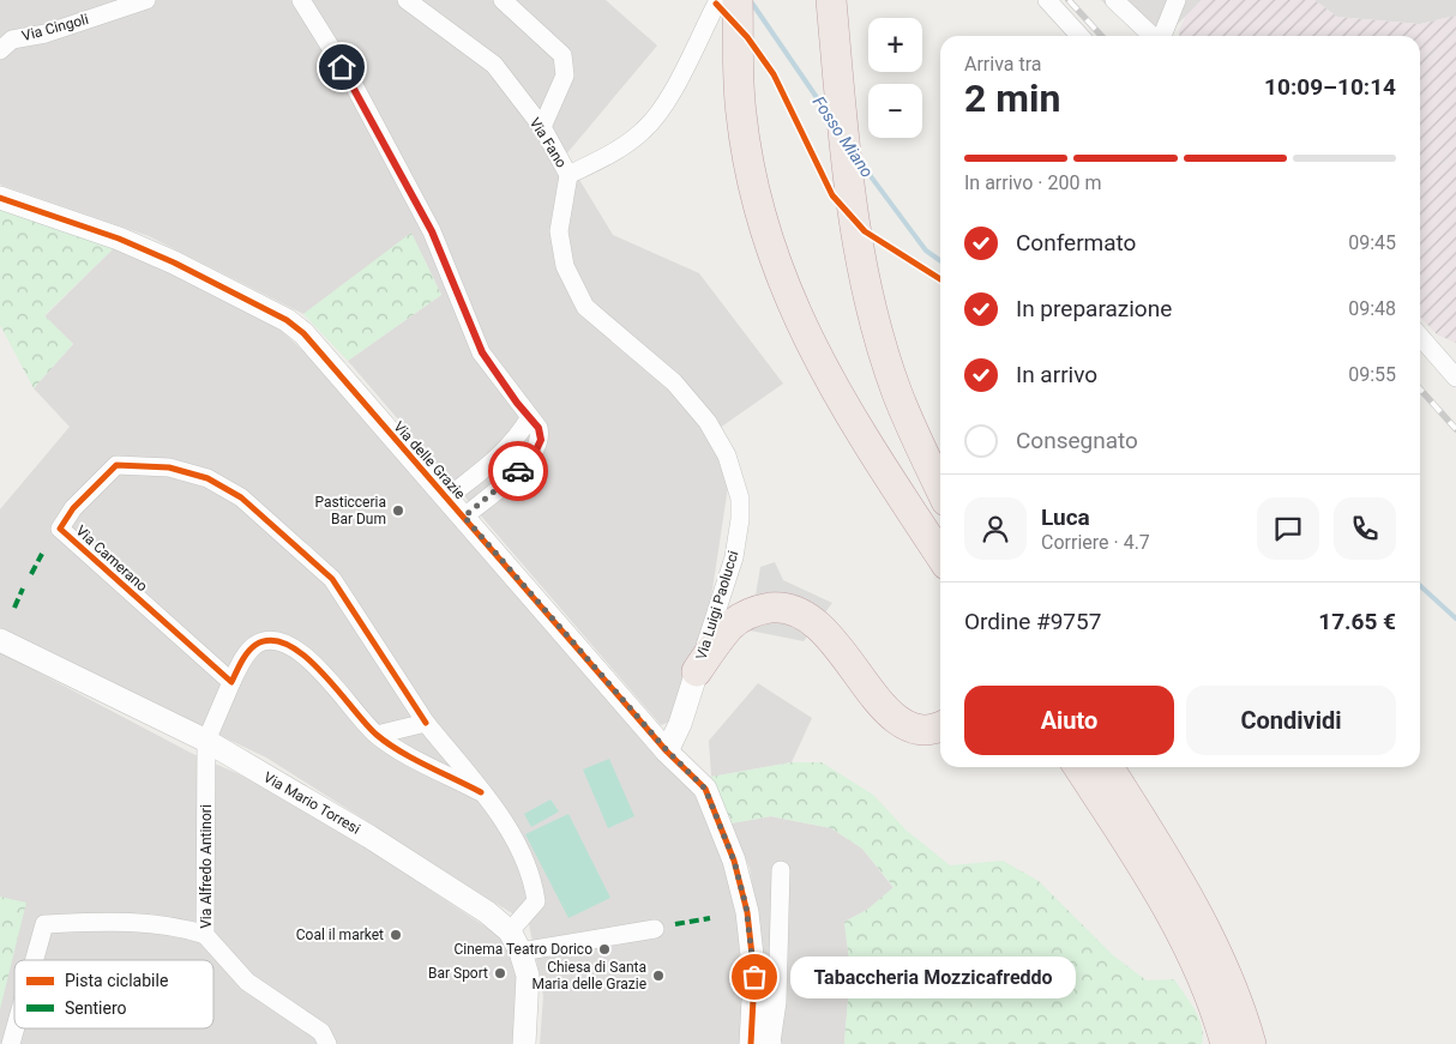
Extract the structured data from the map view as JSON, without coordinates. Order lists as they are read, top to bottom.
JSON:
{
  "streets": {
    "street": [
      "Via Cingoli",
      "Via Fano",
      "Via delle Grazie",
      "Via Camerano",
      "Via Luigi Paolucci",
      "Via Mario Torresi",
      "Via Alfredo Antinori"
    ]
  },
  "crossings": [
    ["Via Fano", "Via Luigi Paolucci"],
    ["Via delle Grazie", "Via Luigi Paolucci"],
    ["Via Camerano", "Via Mario Torresi"],
    ["Via Camerano", "Via Alfredo Antinori"],
    ["Via Mario Torresi", "Via Alfredo Antinori"]
  ],
  "water": ["Fosso Miano"],
  "places": [
    "Pasticceria Bar Dum",
    "Coal il market",
    "Cinema Teatro Dorico",
    "Bar Sport",
    "Chiesa di Santa Maria delle Grazie",
    "Tabaccheria Mozzicafreddo"
  ],
  "legend": ["Pista ciclabile", "Sentiero"],
  "page": {
    "map_buttons": ["+", "−"],
    "heading": ["2 min", "Arriva tra", "10:09–10:14"],
    "panel": [
      "Luca",
      "Corriere · 4.7",
      "Ordine #9757",
      "17.65 €"
    ],
    "bar": "In arrivo · 200 m",
    "list": [
      ["Confermato", "09:45"],
      ["In preparazione", "09:48"],
      ["In arrivo", "09:55"],
      "Consegnato"
    ],
    "buttons": ["Aiuto", "Condividi"],
    "bubble": "Tabaccheria Mozzicafreddo"
  }
}
